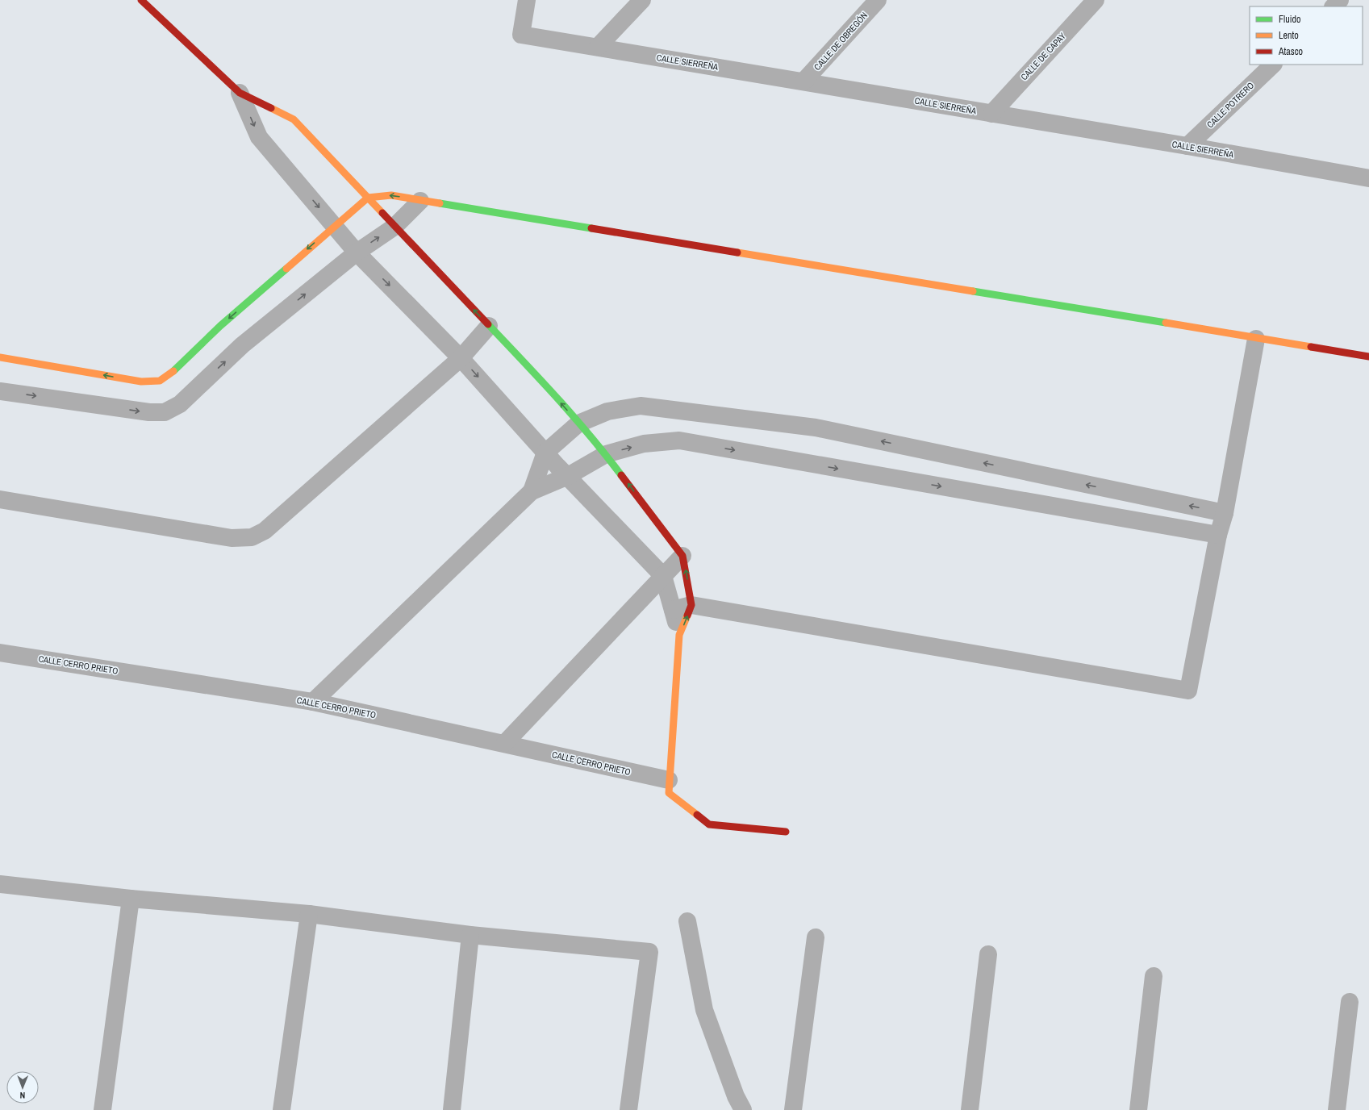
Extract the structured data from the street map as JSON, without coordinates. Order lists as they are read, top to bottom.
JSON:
{
  "streets": {
    "street": [
      "CALLE DE OBREGÓN",
      "CALLE DE CAPAY",
      "CALLE SIERREÑA",
      "CALLE POTRERO",
      "CALLE CERRO PRIETO"
    ]
  },
  "crossings": [
    ["CALLE DE OBREGÓN", "CALLE SIERREÑA"],
    ["CALLE DE CAPAY", "CALLE SIERREÑA"],
    ["CALLE SIERREÑA", "CALLE POTRERO"]
  ],
  "legend": ["Fluido", "Lento", "Atasco"],
  "north": "bottom"
}
